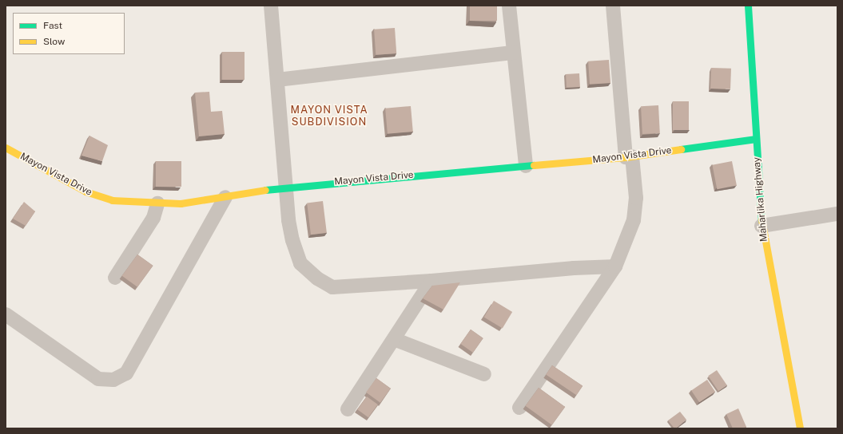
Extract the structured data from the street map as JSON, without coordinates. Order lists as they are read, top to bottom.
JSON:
{
  "streets": {
    "main road": ["Mayon Vista Drive", "Maharlika Highway"]
  },
  "crossings": [
    ["Mayon Vista Drive", "Maharlika Highway"]
  ],
  "districts": ["MAYON VISTA SUBDIVISION"],
  "legend": ["Fast", "Slow"]
}
